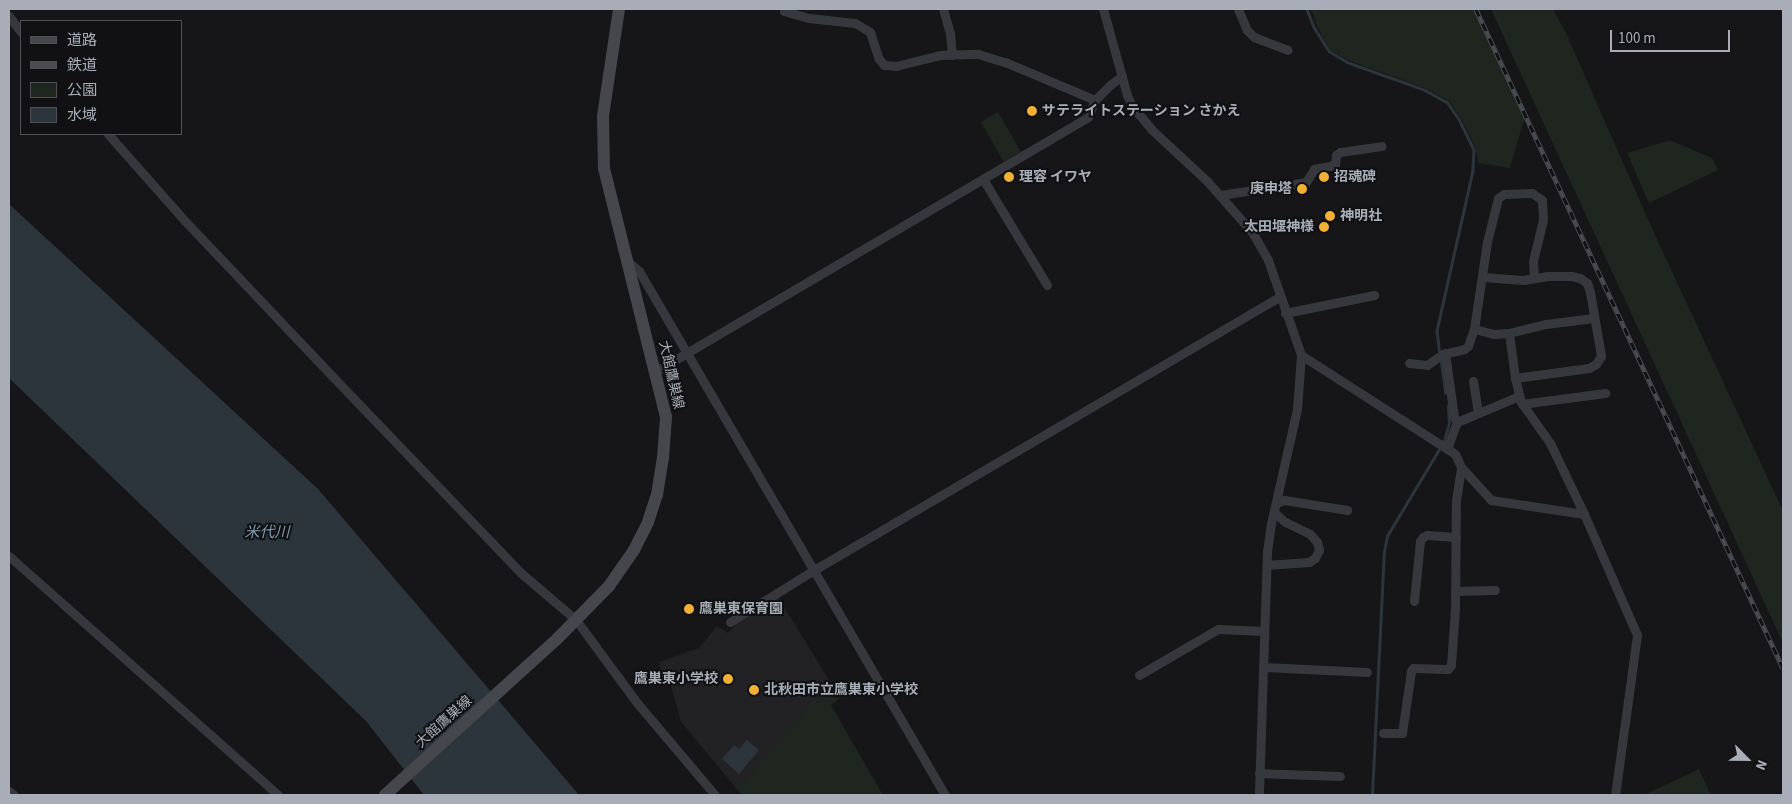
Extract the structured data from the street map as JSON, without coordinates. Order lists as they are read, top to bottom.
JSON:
{
  "streets": {
    "main road": ["大館鷹巣線"]
  },
  "water": ["米代川"],
  "places": [
    "サテライトステーション さかえ",
    "理容 イワヤ",
    "招魂碑",
    "庚申塔",
    "神明社",
    "太田堰神様",
    "鷹巣東保育園",
    "鷹巣東小学校",
    "北秋田市立鷹巣東小学校"
  ],
  "legend": [
    "道路",
    "鉄道",
    "公園",
    "水域"
  ],
  "scale_bar": "100 m",
  "north": "bottom right"
}
